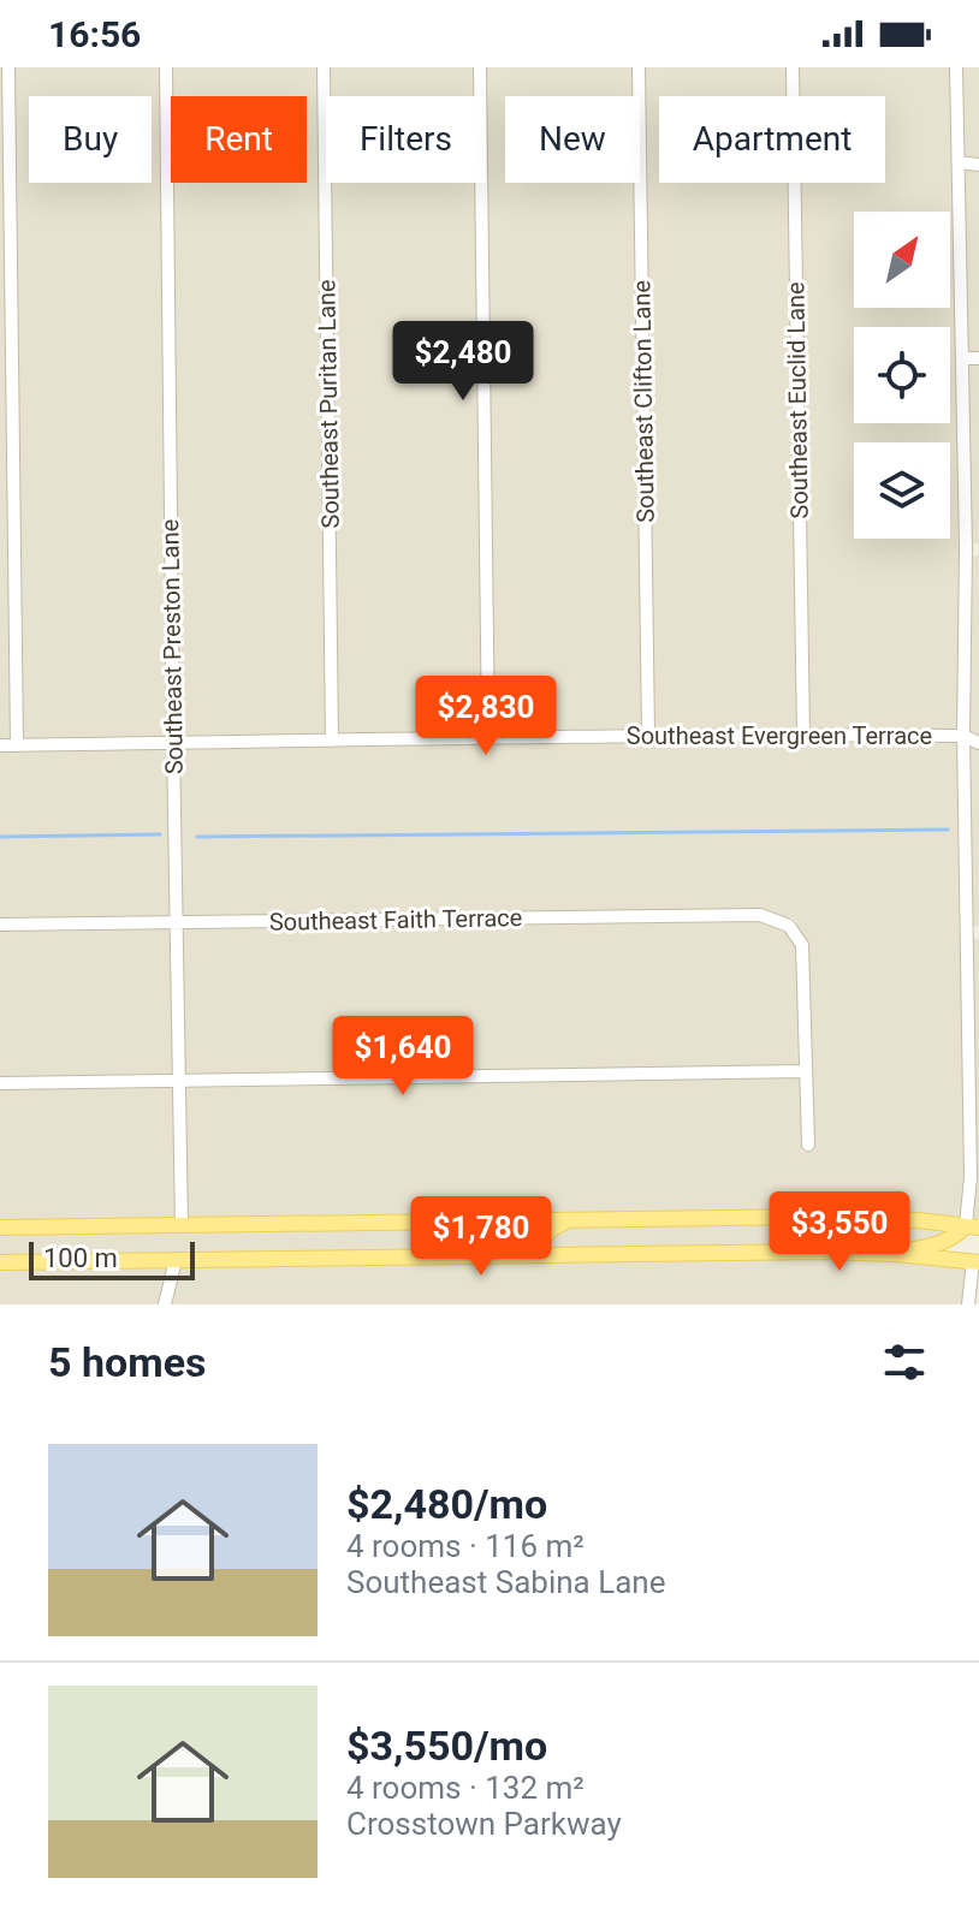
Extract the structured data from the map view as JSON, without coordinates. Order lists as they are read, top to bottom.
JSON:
{
  "streets": {
    "street": [
      "Southeast Euclid Lane",
      "Southeast Clifton Lane",
      "Southeast Puritan Lane",
      "Southeast Preston Lane",
      "Southeast Evergreen Terrace",
      "Southeast Faith Terrace"
    ]
  },
  "crossings": [
    ["Southeast Euclid Lane", "Southeast Evergreen Terrace"],
    ["Southeast Clifton Lane", "Southeast Evergreen Terrace"],
    ["Southeast Puritan Lane", "Southeast Evergreen Terrace"],
    ["Southeast Preston Lane", "Southeast Evergreen Terrace"],
    ["Southeast Preston Lane", "Southeast Faith Terrace"]
  ],
  "scale_bar": "100 m",
  "north": "top right",
  "page": {
    "status": "16:56",
    "chip": [
      "Buy",
      "Rent",
      "Filters",
      "New",
      "Apartment"
    ],
    "price": [
      "$2,480",
      "$2,830",
      "$1,640",
      "$3,550",
      "$1,780"
    ],
    "scale": "100 m",
    "heading": "5 homes",
    "list": [
      {
        "name": "$2,480/mo",
        "note": "4 rooms · 116 m² · Southeast Sabina Lane"
      },
      {
        "name": "$3,550/mo",
        "note": "4 rooms · 132 m² · Crosstown Parkway"
      }
    ]
  }
}
